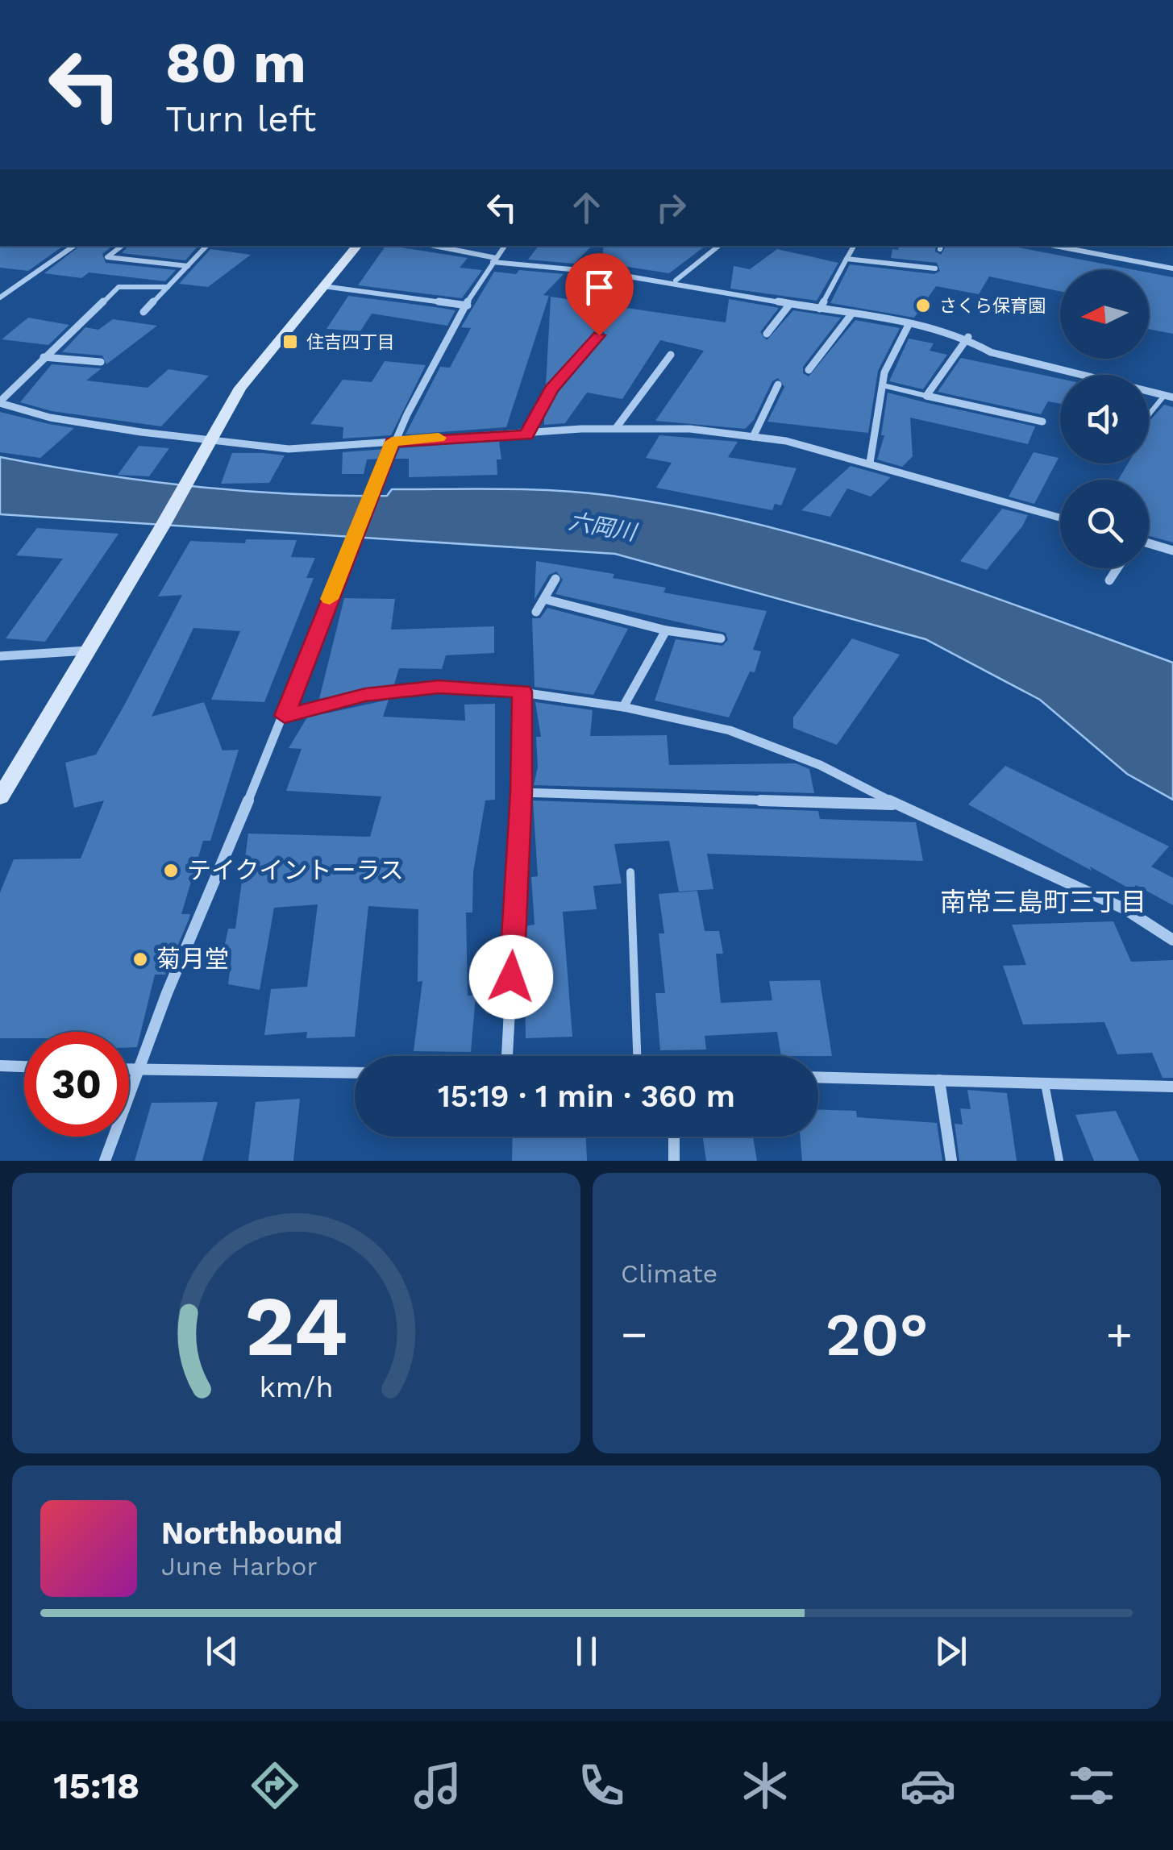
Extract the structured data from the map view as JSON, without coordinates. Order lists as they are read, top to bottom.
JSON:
{
  "districts": ["南常三島町三丁目"],
  "water": ["六岡川"],
  "places": {
    "other": ["さくら保育園", "テイクイントーラス", "菊月堂"],
    "transit": ["住吉四丁目"]
  },
  "north": "left",
  "page": {
    "turn": ["80 m", "Turn left"],
    "limit": "30",
    "trip": "15:19 · 1 min · 360 m",
    "tile": "Climate",
    "heat": ["−", "20°", "+"],
    "song": ["Northbound", "June Harbor"],
    "tabs": "15:18",
    "gauge": ["24", "km/h"]
  }
}
